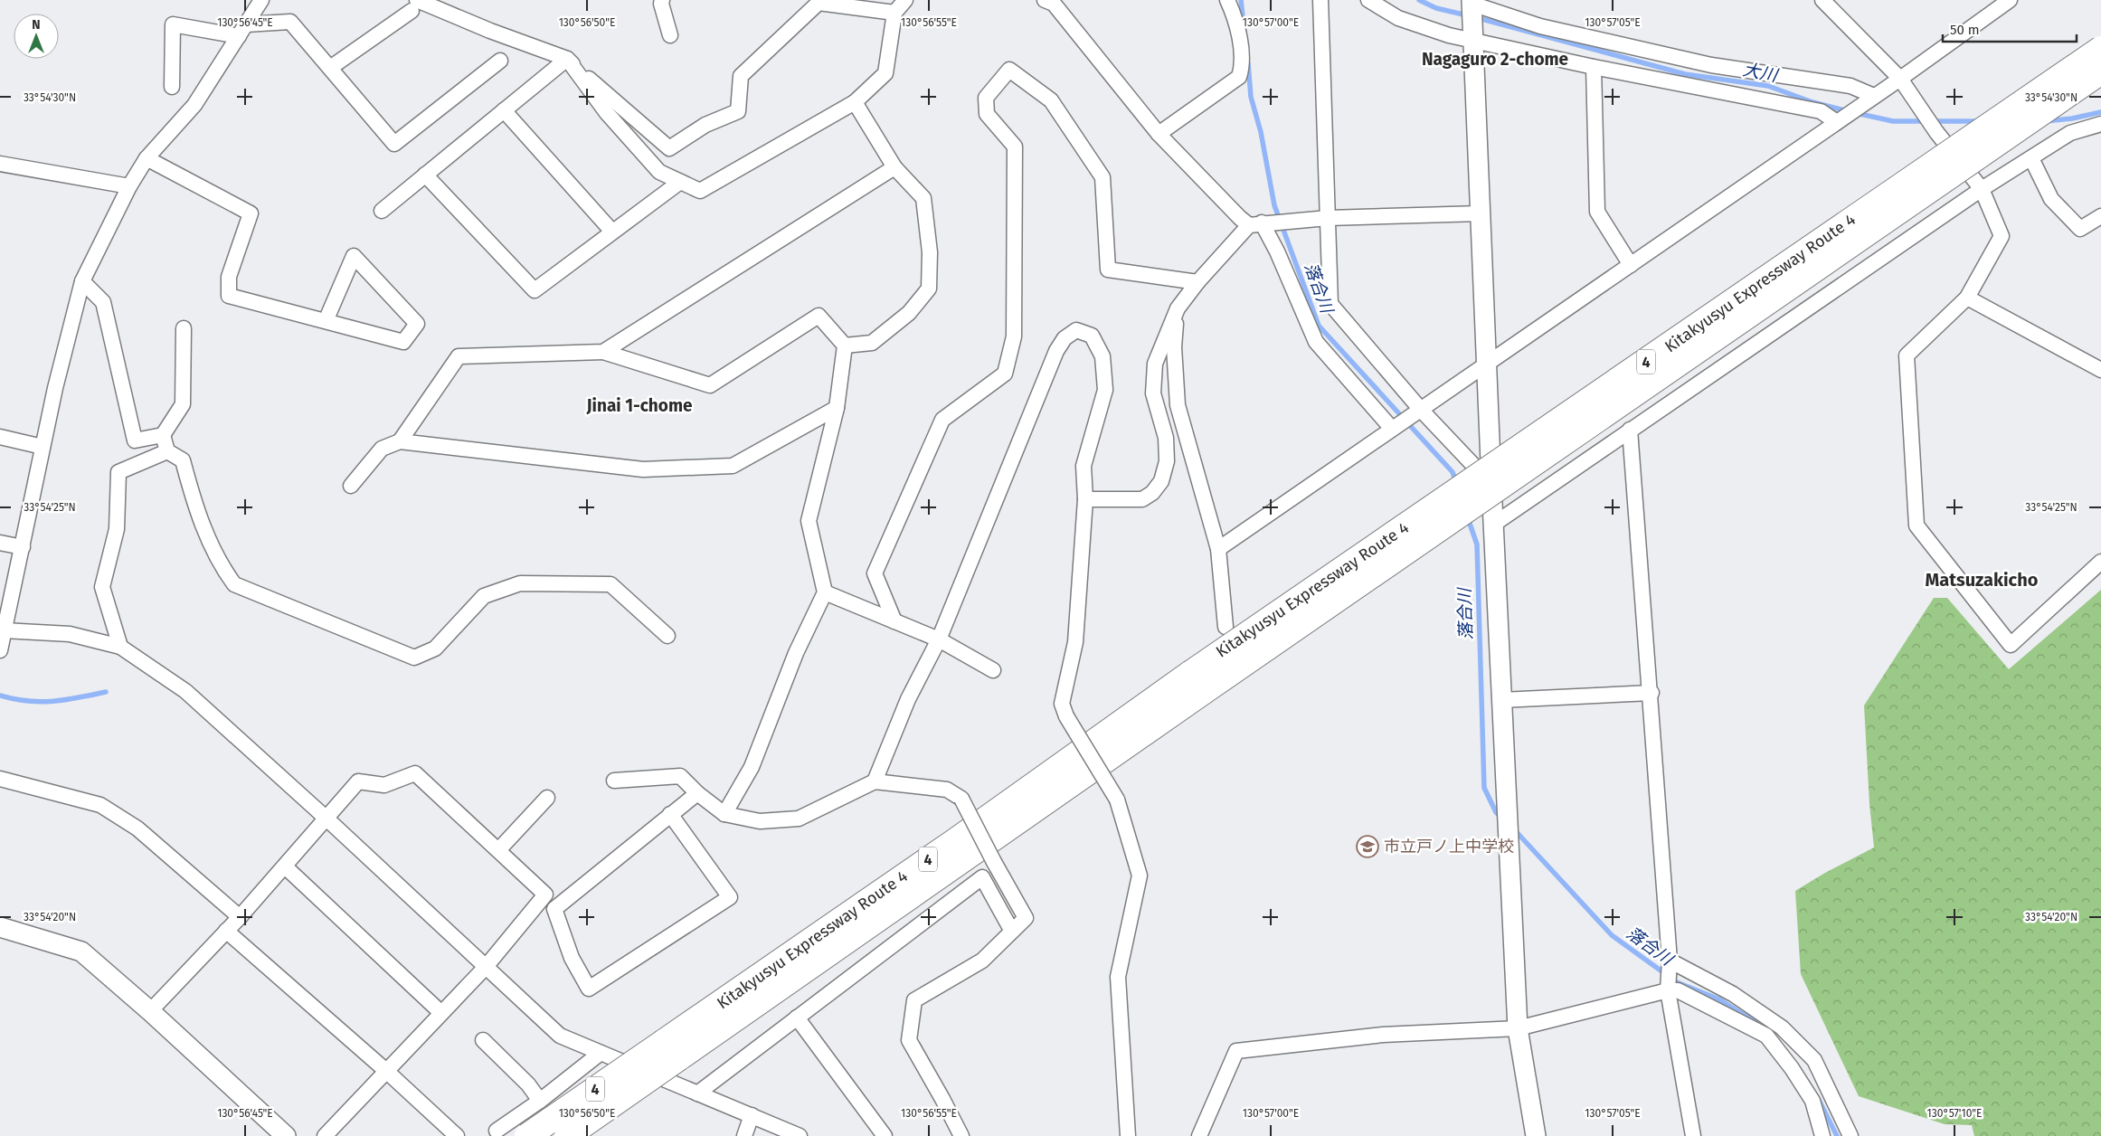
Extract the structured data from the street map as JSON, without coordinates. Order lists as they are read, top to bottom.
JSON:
{
  "streets": {
    "highway": ["Kitakyusyu Expressway Route 4", "4"]
  },
  "districts": ["Nagaguro 2-chome", "Jinai 1-chome", "Matsuzakicho"],
  "water": ["大川", "落合川"],
  "places": {
    "school or university": ["市立戸ノ上中学校"]
  },
  "scale_bar": "50 m",
  "north": "top",
  "coordinates": [
    "130°56'45\"E",
    "130°56'50\"E",
    "130°56'55\"E",
    "130°57'00\"E",
    "130°57'05\"E",
    "33°54'30\"N",
    "33°54'25\"N",
    "33°54'20\"N",
    "130°57'10\"E"
  ]
}
